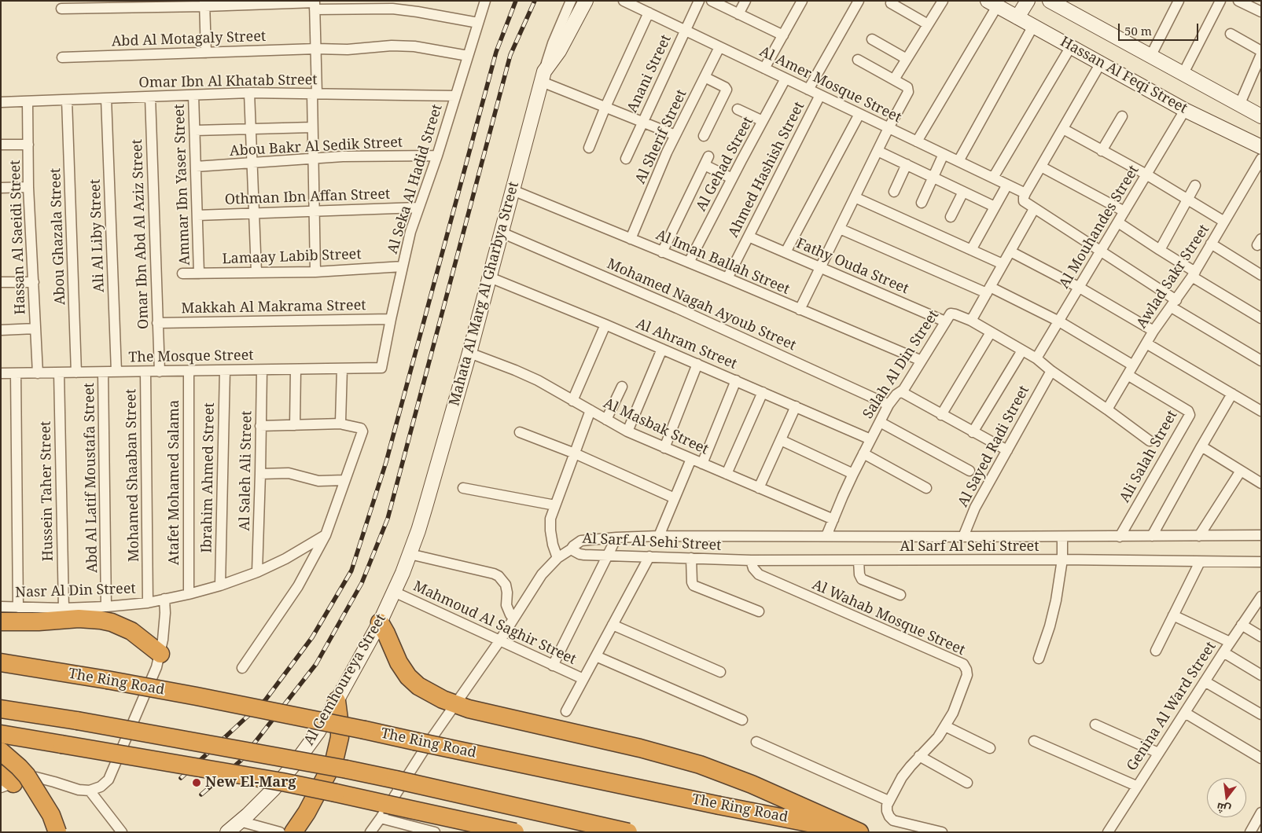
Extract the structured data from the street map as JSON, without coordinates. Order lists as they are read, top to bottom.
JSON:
{
  "streets": {
    "highway": ["The Ring Road"],
    "main road": ["Hassan Al Feqi Street", "Mahata Al Marg Al Gharbya Street", "Al Gemhoureya Street"],
    "street": [
      "Abd Al Motagaly Street",
      "Anani Street",
      "Omar Ibn Al Khatab Street",
      "Al Amer Mosque Street",
      "Al Sherif Street",
      "Abou Bakr Al Sedik Street",
      "Al Gehad Street",
      "Ahmed Hashish Street",
      "Al Seka Al Hadid Street",
      "Ammar Ibn Yaser Street",
      "Othman Ibn Affan Street",
      "Al Mouhandes Street",
      "Omar Ibn Abd Al Aziz Street",
      "Ali Al Liby Street",
      "Abou Ghazala Street",
      "Hassan Al Saeidi Street",
      "Lamaay Labib Street",
      "Al Iman Ballah Street",
      "Fathy Ouda Street",
      "Awlad Sakr Street",
      "Mohamed Nagah Ayoub Street",
      "Makkah Al Makrama Street",
      "Al Ahram Street",
      "The Mosque Street",
      "Salah Al Din Street",
      "Al Masbak Street",
      "Al Sayed Radi Street",
      "Ali Salah Street",
      "Al Saleh Ali Street",
      "Mohamed Shaaban Street",
      "Abd Al Latif Moustafa Street",
      "Ibrahim Ahmed Street",
      "Atafet Mohamed Salama",
      "Hussein Taher Street",
      "Al Sarf Al Sehi Street",
      "Nasr Al Din Street",
      "Al Wahab Mosque Street",
      "Mahmoud Al Saghir Street",
      "Genina Al Ward Street"
    ]
  },
  "crossings": [
    ["Abd Al Motagaly Street", "Al Seka Al Hadid Street"],
    ["Anani Street", "Al Amer Mosque Street"],
    ["Hassan Al Feqi Street", "Al Mouhandes Street"],
    ["Omar Ibn Al Khatab Street", "Al Seka Al Hadid Street"],
    ["Omar Ibn Al Khatab Street", "Ammar Ibn Yaser Street"],
    ["Omar Ibn Al Khatab Street", "Omar Ibn Abd Al Aziz Street"],
    ["Omar Ibn Al Khatab Street", "Ali Al Liby Street"],
    ["Omar Ibn Al Khatab Street", "Abou Ghazala Street"],
    ["Omar Ibn Al Khatab Street", "Hassan Al Saeidi Street"],
    ["Al Amer Mosque Street", "Al Sherif Street"],
    ["Al Amer Mosque Street", "Al Gehad Street"],
    ["Al Amer Mosque Street", "Ahmed Hashish Street"],
    ["Al Sherif Street", "Al Iman Ballah Street"],
    ["Abou Bakr Al Sedik Street", "Al Seka Al Hadid Street"],
    ["Abou Bakr Al Sedik Street", "Ammar Ibn Yaser Street"],
    ["Al Gehad Street", "Al Iman Ballah Street"],
    ["Ahmed Hashish Street", "Al Iman Ballah Street"],
    ["Ahmed Hashish Street", "Fathy Ouda Street"],
    ["Al Seka Al Hadid Street", "Othman Ibn Affan Street"],
    ["Al Seka Al Hadid Street", "Lamaay Labib Street"],
    ["Al Seka Al Hadid Street", "Makkah Al Makrama Street"],
    ["Al Seka Al Hadid Street", "The Mosque Street"],
    ["Ammar Ibn Yaser Street", "Othman Ibn Affan Street"],
    ["Ammar Ibn Yaser Street", "Lamaay Labib Street"],
    ["Omar Ibn Abd Al Aziz Street", "Makkah Al Makrama Street"],
    ["Omar Ibn Abd Al Aziz Street", "The Mosque Street"],
    ["Ali Al Liby Street", "The Mosque Street"],
    ["Abou Ghazala Street", "The Mosque Street"],
    ["Hassan Al Saeidi Street", "The Mosque Street"],
    ["Al Iman Ballah Street", "Mahata Al Marg Al Gharbya Street"],
    ["Al Iman Ballah Street", "Salah Al Din Street"],
    ["Fathy Ouda Street", "Salah Al Din Street"],
    ["Awlad Sakr Street", "Ali Salah Street"],
    ["Mahata Al Marg Al Gharbya Street", "Mohamed Nagah Ayoub Street"],
    ["Mahata Al Marg Al Gharbya Street", "Al Ahram Street"],
    ["Mahata Al Marg Al Gharbya Street", "Al Masbak Street"],
    ["Mahata Al Marg Al Gharbya Street", "Mahmoud Al Saghir Street"],
    ["Mahata Al Marg Al Gharbya Street", "Al Gemhoureya Street"],
    ["Mohamed Nagah Ayoub Street", "Salah Al Din Street"],
    ["Al Ahram Street", "Salah Al Din Street"],
    ["The Mosque Street", "Al Saleh Ali Street"],
    ["The Mosque Street", "Mohamed Shaaban Street"],
    ["The Mosque Street", "Abd Al Latif Moustafa Street"],
    ["The Mosque Street", "Ibrahim Ahmed Street"],
    ["The Mosque Street", "Atafet Mohamed Salama"],
    ["The Mosque Street", "Hussein Taher Street"],
    ["Salah Al Din Street", "Al Masbak Street"],
    ["Salah Al Din Street", "Al Sarf Al Sehi Street"],
    ["Al Sayed Radi Street", "Al Sarf Al Sehi Street"],
    ["Ali Salah Street", "Al Sarf Al Sehi Street"],
    ["Al Saleh Ali Street", "Nasr Al Din Street"],
    ["Mohamed Shaaban Street", "Nasr Al Din Street"],
    ["Abd Al Latif Moustafa Street", "Nasr Al Din Street"],
    ["Ibrahim Ahmed Street", "Nasr Al Din Street"],
    ["Atafet Mohamed Salama", "Nasr Al Din Street"],
    ["Hussein Taher Street", "Nasr Al Din Street"],
    ["Al Sarf Al Sehi Street", "Al Wahab Mosque Street"],
    ["Mahmoud Al Saghir Street", "Al Gemhoureya Street"]
  ],
  "places": ["New El-Marg"],
  "scale_bar": "50 m",
  "north": "bottom"
}
